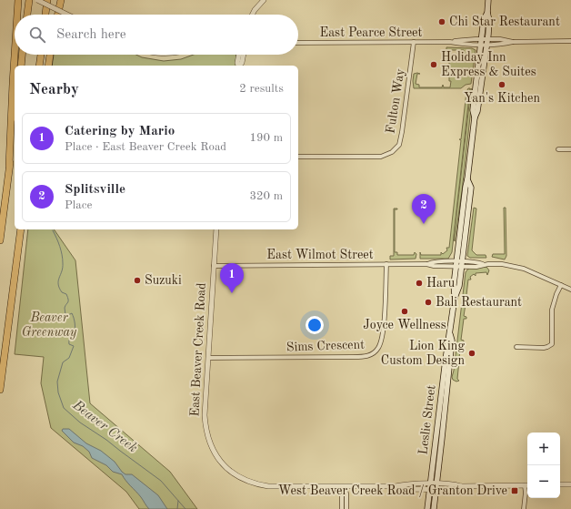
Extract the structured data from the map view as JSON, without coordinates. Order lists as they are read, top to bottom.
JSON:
{
  "streets": {
    "main road": ["Leslie Street"],
    "street": [
      "East Pearce Street",
      "Fulton Way",
      "East Wilmot Street",
      "Sims Crescent",
      "East Beaver Creek Road"
    ]
  },
  "crossings": [
    ["East Pearce Street", "Fulton Way"],
    ["East Pearce Street", "Leslie Street"],
    ["East Wilmot Street", "Sims Crescent"],
    ["East Wilmot Street", "East Beaver Creek Road"],
    ["East Wilmot Street", "Leslie Street"],
    ["Sims Crescent", "East Beaver Creek Road"],
    ["East Beaver Creek Road", "Leslie Street"]
  ],
  "water": ["Beaver Creek"],
  "parks": ["Beaver Greenway"],
  "places": {
    "other": [
      "Chi Star Restaurant",
      "Holiday Inn Express & Suites",
      "Yan's Kitchen",
      "Suzuki",
      "Haru",
      "Bali Restaurant",
      "Joyce Wellness",
      "Lion King Custom Design"
    ],
    "transit": ["West Beaver Creek Road / Granton Drive"]
  },
  "page": {
    "search": "Search here",
    "heading": ["Nearby", "2 results"],
    "list": [
      {
        "mark": "1",
        "name": "Catering by Mario",
        "note": "Place · East Beaver Creek Road",
        "value": "190 m"
      },
      {
        "mark": "2",
        "name": "Splitsville",
        "note": "Place",
        "value": "320 m"
      }
    ],
    "pins": ["2", "1"],
    "map_buttons": ["+", "−"]
  }
}
